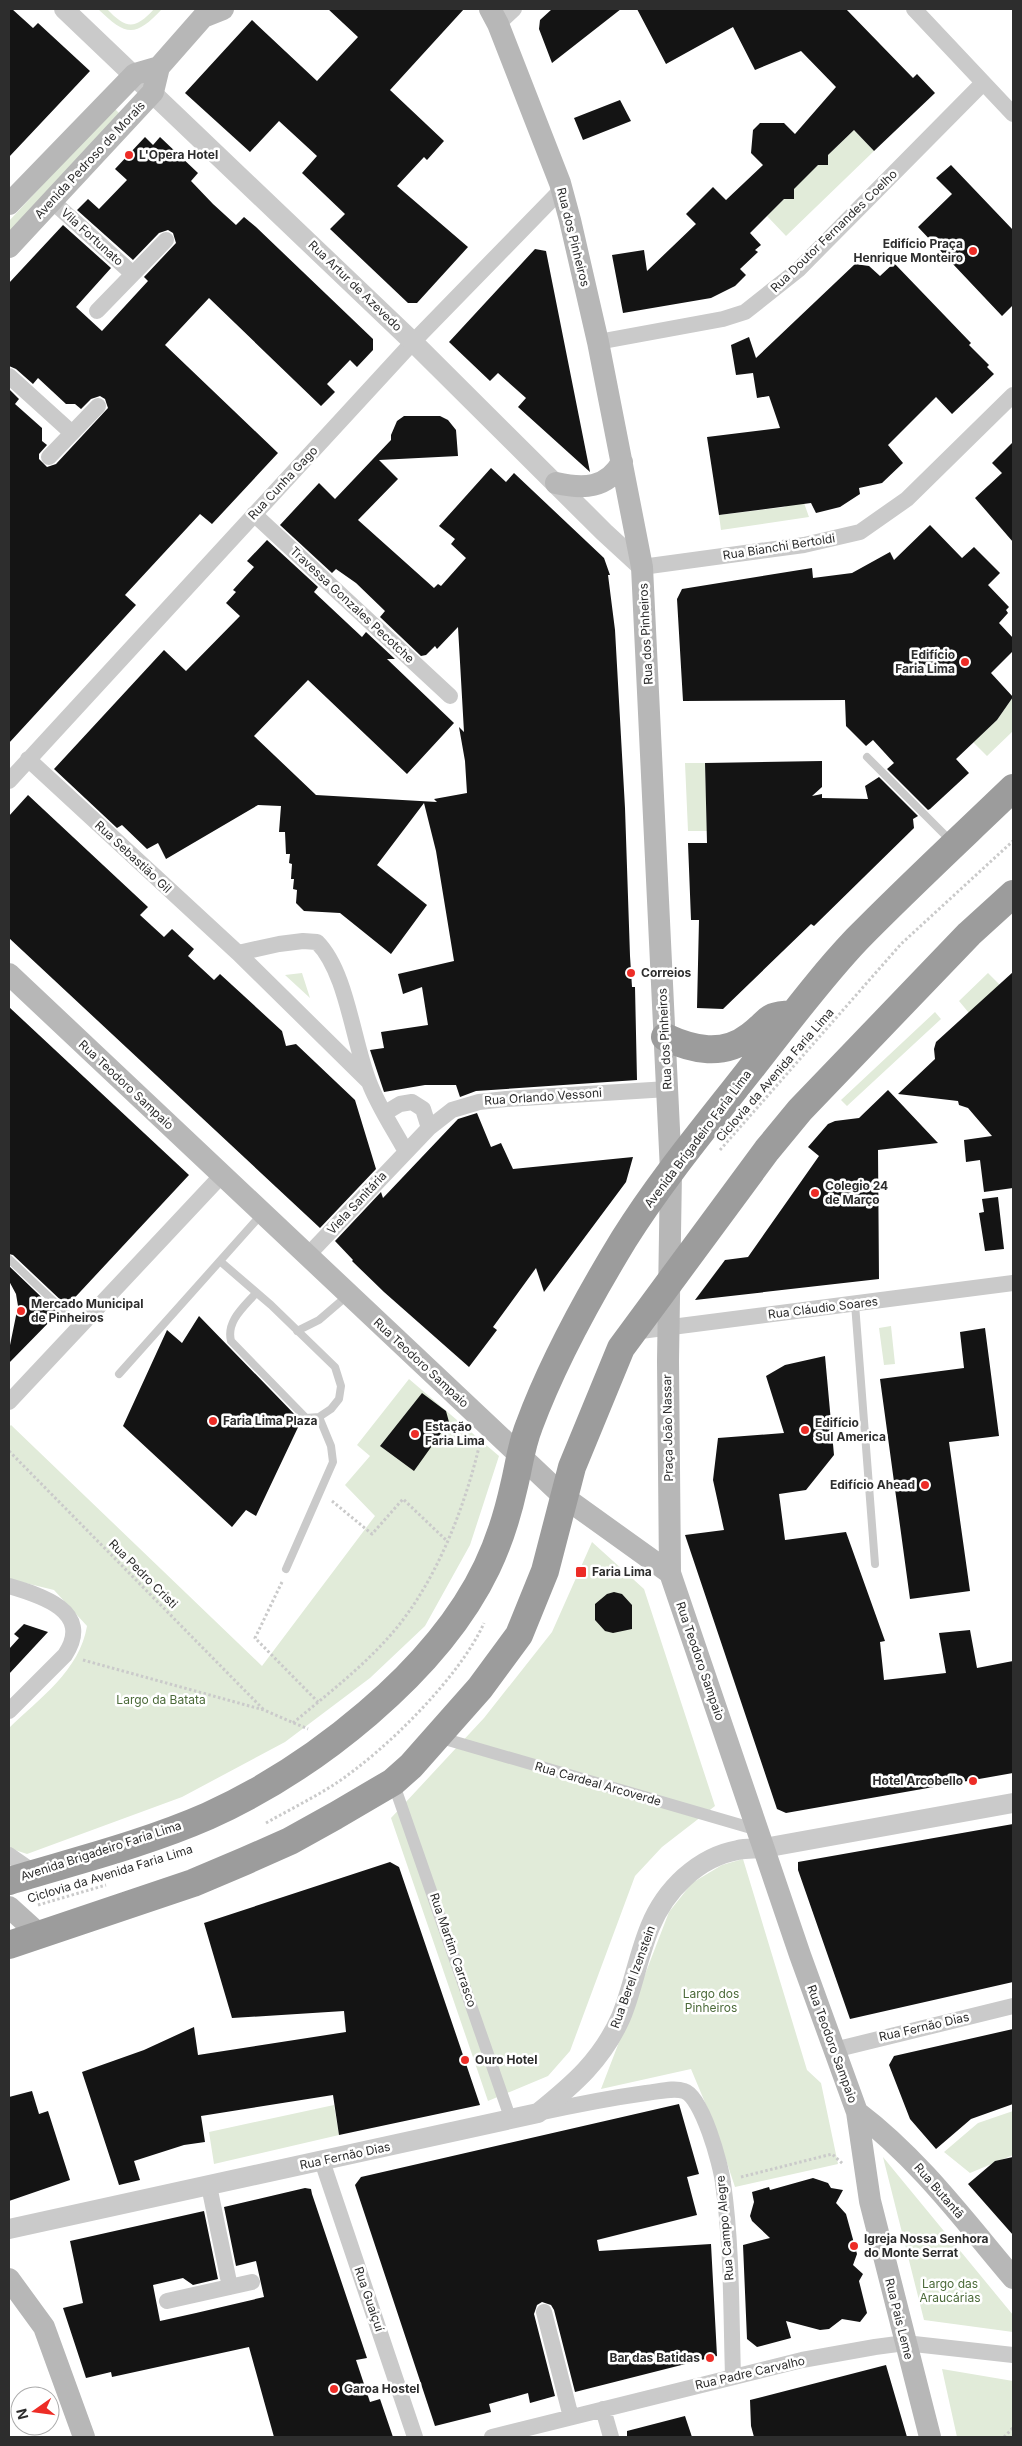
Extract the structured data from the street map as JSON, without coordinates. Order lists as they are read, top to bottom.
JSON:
{
  "streets": {
    "highway": ["Avenida Brigadeiro Faria Lima"],
    "main road": [
      "Avenida Pedroso de Morais",
      "Rua dos Pinheiros",
      "Rua Teodoro Sampaio",
      "Praça João Nassar",
      "Rua Butantã",
      "Rua Pais Leme"
    ],
    "street": [
      "Rua Doutor Fernandes Coelho",
      "Vila Fortunato",
      "Rua Artur de Azevedo",
      "Rua Cunha Gago",
      "Rua Bianchi Bertoldi",
      "Travessa Gonzales Pecotche",
      "Rua Sebastião Gil",
      "Rua Orlando Vessoni",
      "Viela Sanitária",
      "Rua Cláudio Soares",
      "Rua Cardeal Arcoverde",
      "Rua Martim Carrasco",
      "Rua Berel Izenstein",
      "Rua Fernão Dias",
      "Rua Campo Alegre",
      "Rua Guaiçuí",
      "Rua Padre Carvalho"
    ],
    "path": ["Ciclovia da Avenida Faria Lima", "Rua Pedro Cristi"]
  },
  "crossings": [
    ["Avenida Pedroso de Morais", "Vila Fortunato"],
    ["Avenida Pedroso de Morais", "Rua Artur de Azevedo"],
    ["Rua Doutor Fernandes Coelho", "Rua dos Pinheiros"],
    ["Rua dos Pinheiros", "Rua Artur de Azevedo"],
    ["Rua dos Pinheiros", "Rua Cunha Gago"],
    ["Rua dos Pinheiros", "Rua Bianchi Bertoldi"],
    ["Rua dos Pinheiros", "Rua Orlando Vessoni"],
    ["Rua dos Pinheiros", "Avenida Brigadeiro Faria Lima"],
    ["Rua dos Pinheiros", "Praça João Nassar"],
    ["Rua Artur de Azevedo", "Rua Cunha Gago"],
    ["Rua Artur de Azevedo", "Rua Bianchi Bertoldi"],
    ["Rua Cunha Gago", "Travessa Gonzales Pecotche"],
    ["Rua Cunha Gago", "Rua Sebastião Gil"],
    ["Rua Sebastião Gil", "Rua Orlando Vessoni"],
    ["Rua Sebastião Gil", "Viela Sanitária"],
    ["Rua Teodoro Sampaio", "Avenida Brigadeiro Faria Lima"],
    ["Rua Teodoro Sampaio", "Viela Sanitária"],
    ["Rua Teodoro Sampaio", "Praça João Nassar"],
    ["Rua Teodoro Sampaio", "Rua Cardeal Arcoverde"],
    ["Rua Teodoro Sampaio", "Rua Berel Izenstein"],
    ["Rua Teodoro Sampaio", "Rua Fernão Dias"],
    ["Rua Teodoro Sampaio", "Rua Butantã"],
    ["Rua Teodoro Sampaio", "Rua Pais Leme"],
    ["Rua Orlando Vessoni", "Viela Sanitária"],
    ["Rua Cláudio Soares", "Praça João Nassar"],
    ["Rua Cardeal Arcoverde", "Rua Berel Izenstein"],
    ["Rua Martim Carrasco", "Rua Fernão Dias"],
    ["Rua Berel Izenstein", "Rua Fernão Dias"],
    ["Rua Fernão Dias", "Rua Campo Alegre"],
    ["Rua Fernão Dias", "Rua Guaiçuí"],
    ["Rua Butantã", "Rua Pais Leme"],
    ["Rua Campo Alegre", "Rua Padre Carvalho"],
    ["Rua Pais Leme", "Rua Padre Carvalho"]
  ],
  "parks": ["Largo da Batata", "Largo dos Pinheiros", "Largo das Araucárias"],
  "places": {
    "other": [
      "L'Opera Hotel",
      "Edifício Praça Henrique Monteiro",
      "Edifício Faria Lima",
      "Correios",
      "Colegio 24 de Março",
      "Mercado Municipal de Pinheiros",
      "Faria Lima Plaza",
      "Edifício Sul America",
      "Estação Faria Lima",
      "Edifício Ahead",
      "Hotel Arcobello",
      "Ouro Hotel",
      "Igreja Nossa Senhora do Monte Serrat",
      "Bar das Batidas",
      "Garoa Hostel"
    ],
    "transit": ["Faria Lima"]
  },
  "north": "left"
}
